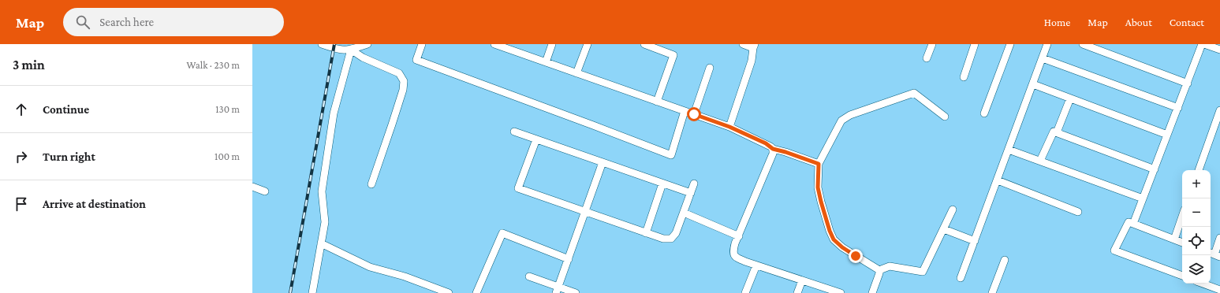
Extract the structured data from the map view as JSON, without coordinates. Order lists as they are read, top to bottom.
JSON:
{
  "page": {
    "header": "Map",
    "search": "Search here",
    "nav": [
      "Home",
      "Map",
      "About",
      "Contact"
    ],
    "heading": ["3 min", "Walk · 230 m"],
    "list": [
      ["Continue", "130 m"],
      ["Turn right", "100 m"],
      "Arrive at destination"
    ],
    "map_buttons": ["+", "−"]
  }
}
